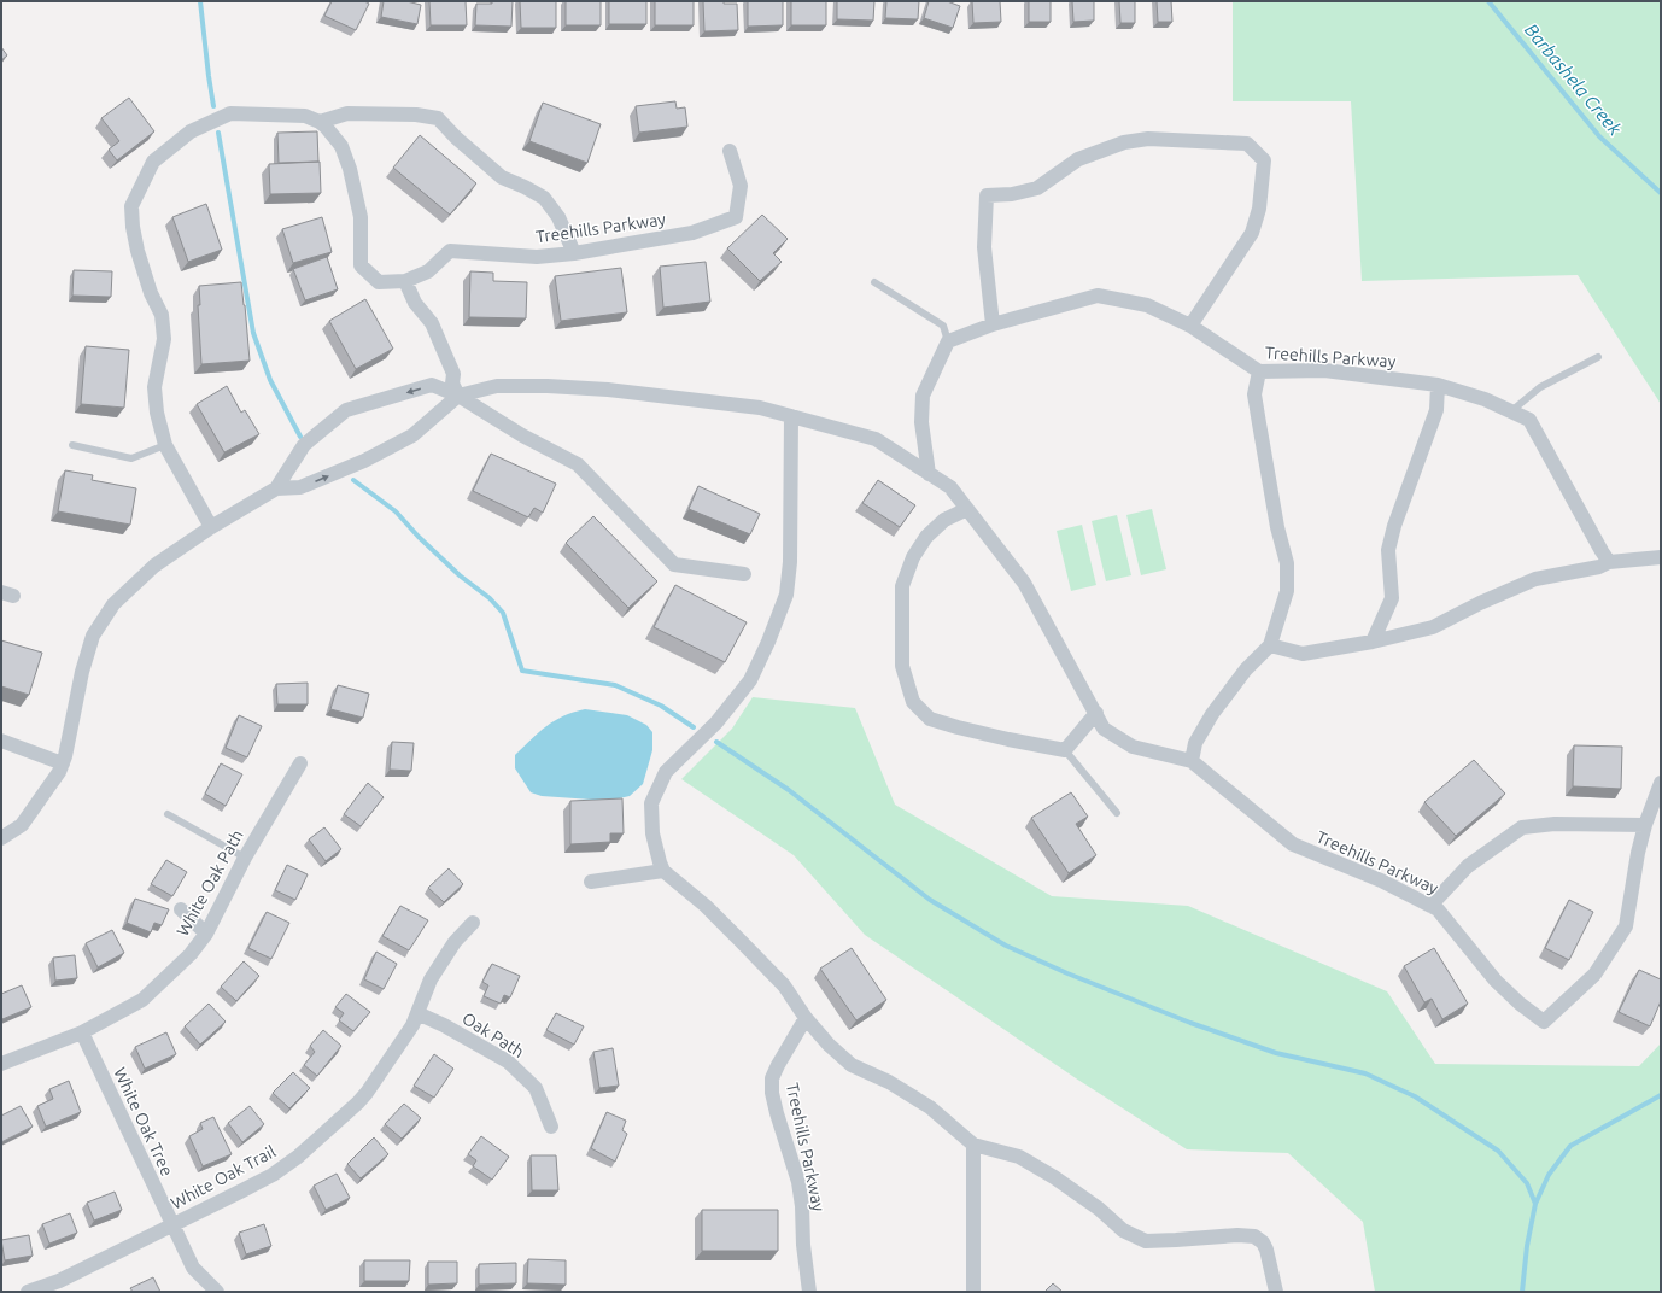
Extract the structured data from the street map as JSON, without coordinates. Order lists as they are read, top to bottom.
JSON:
{
  "streets": {
    "street": [
      "Treehills Parkway",
      "White Oak Path",
      "Oak Path",
      "White Oak Tree",
      "White Oak Trail"
    ]
  },
  "crossings": [
    ["White Oak Path", "White Oak Tree"],
    ["Oak Path", "White Oak Trail"],
    ["White Oak Tree", "White Oak Trail"]
  ],
  "water": ["Barbashela Creek"]
}
